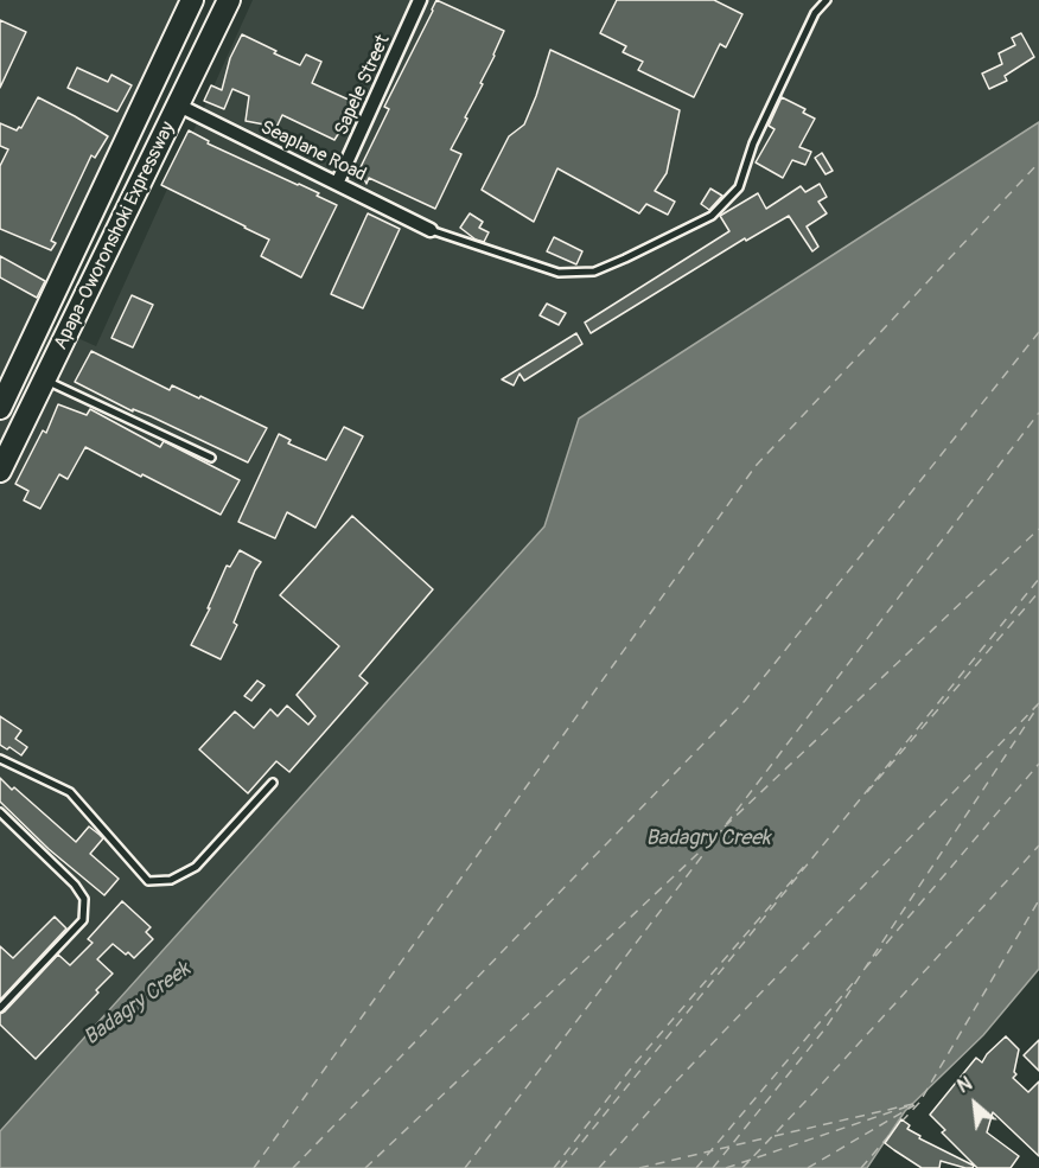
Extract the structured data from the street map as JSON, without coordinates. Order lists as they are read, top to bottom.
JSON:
{
  "streets": {
    "main road": ["Apapa-Oworonshoki Expressway"],
    "street": ["Sapele Street", "Seaplane Road"]
  },
  "crossings": [
    ["Sapele Street", "Seaplane Road"],
    ["Seaplane Road", "Apapa-Oworonshoki Expressway"]
  ],
  "water": ["Badagry Creek"],
  "north": "top left"
}
